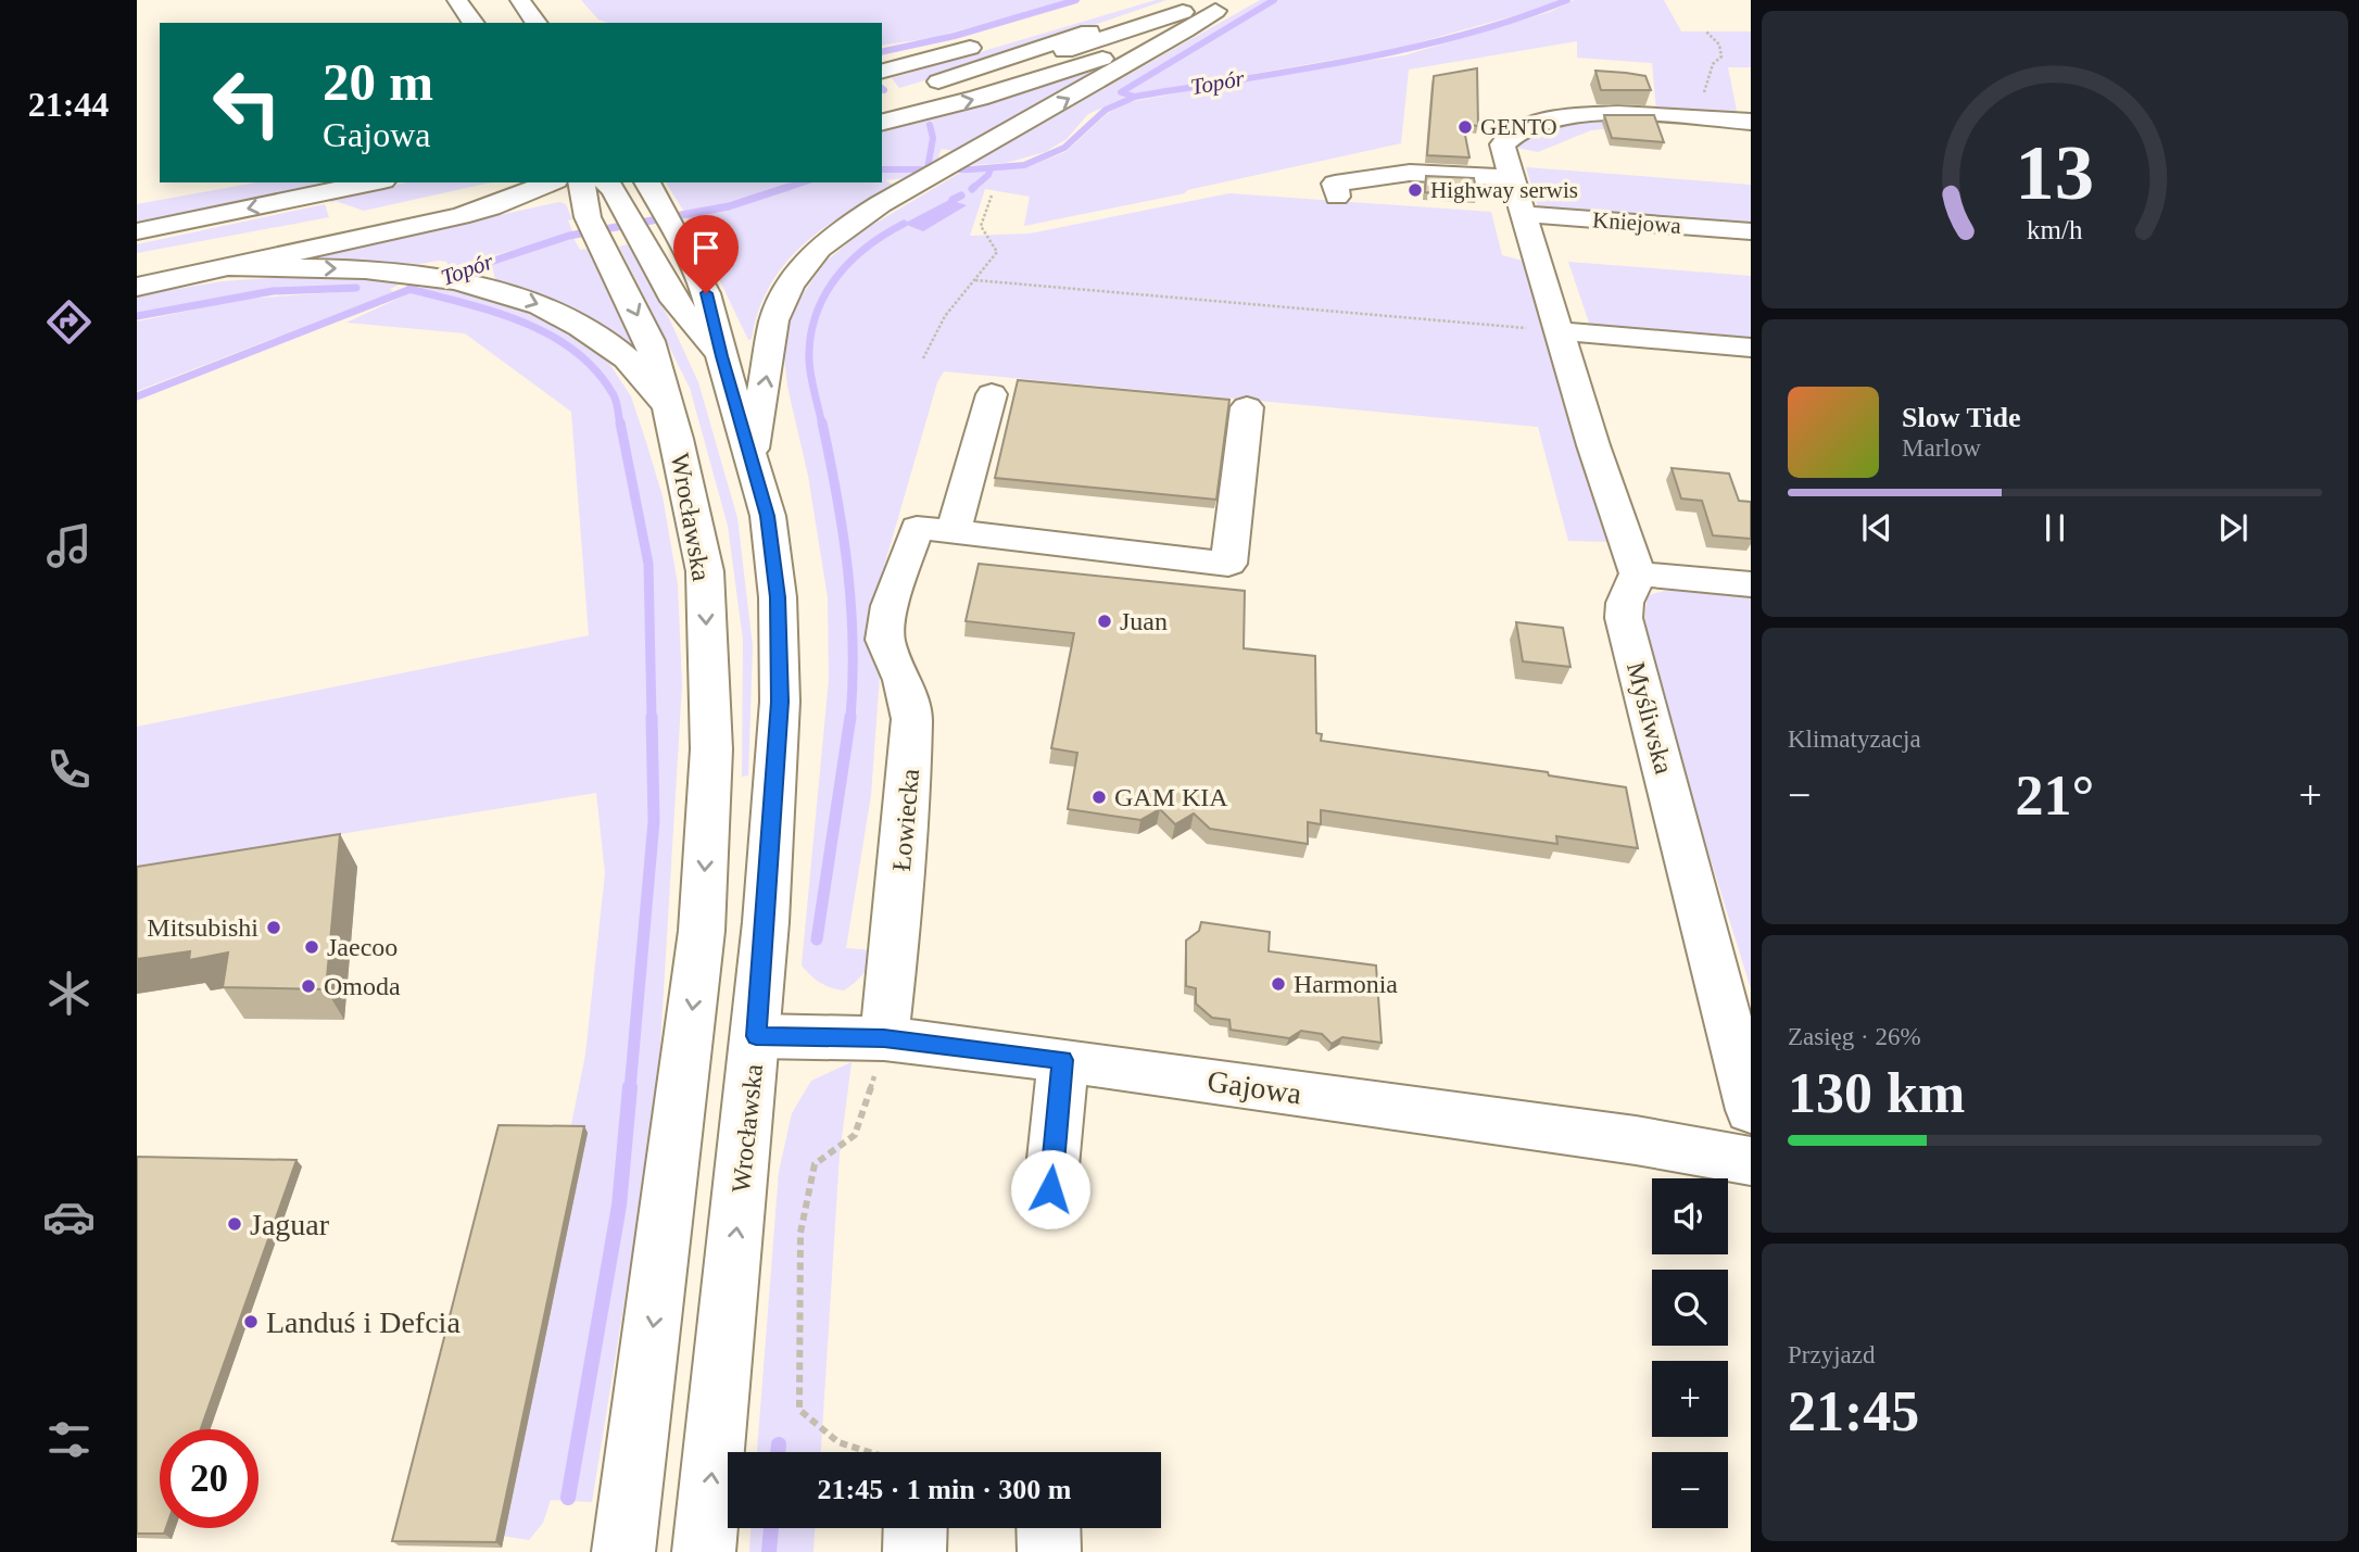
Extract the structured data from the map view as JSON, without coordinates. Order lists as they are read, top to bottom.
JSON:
{
  "streets": {
    "main road": [
      "Kniejowa",
      "Wrocławska",
      "Myśliwska",
      "Łowiecka",
      "Gajowa"
    ]
  },
  "crossings": [
    ["Wrocławska", "Gajowa"],
    ["Łowiecka", "Gajowa"]
  ],
  "water": ["Topór"],
  "places": [
    "GENTO",
    "Highway serwis",
    "Juan",
    "GAM KIA",
    "Mitsubishi",
    "Jaecoo",
    "Harmonia",
    "Omoda",
    "Jaguar",
    "Landuś i Defcia"
  ],
  "page": {
    "tabs": "21:44",
    "turn": ["20 m", "Gajowa"],
    "song": ["Slow Tide", "Marlow"],
    "tile": [
      "Klimatyzacja",
      ["Zasięg · 26%", "130 km"],
      ["Przyjazd", "21:45"]
    ],
    "heat": ["−", "21°", "+"],
    "map_buttons": ["+", "−"],
    "limit": "20",
    "trip": "21:45 · 1 min · 300 m",
    "gauge": ["13", "km/h"]
  }
}
